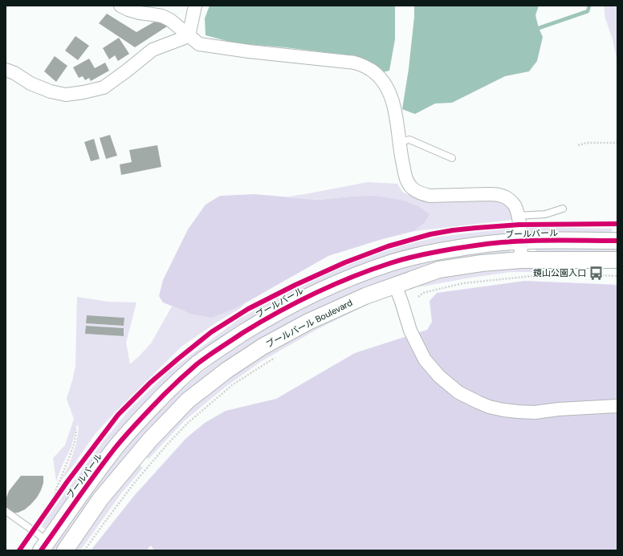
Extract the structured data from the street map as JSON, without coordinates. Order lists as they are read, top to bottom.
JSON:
{
  "streets": {
    "street": ["ブールバール", "ブールバール Boulevard"]
  },
  "places": {
    "bus stop": ["鏡山公園入口"]
  }
}
